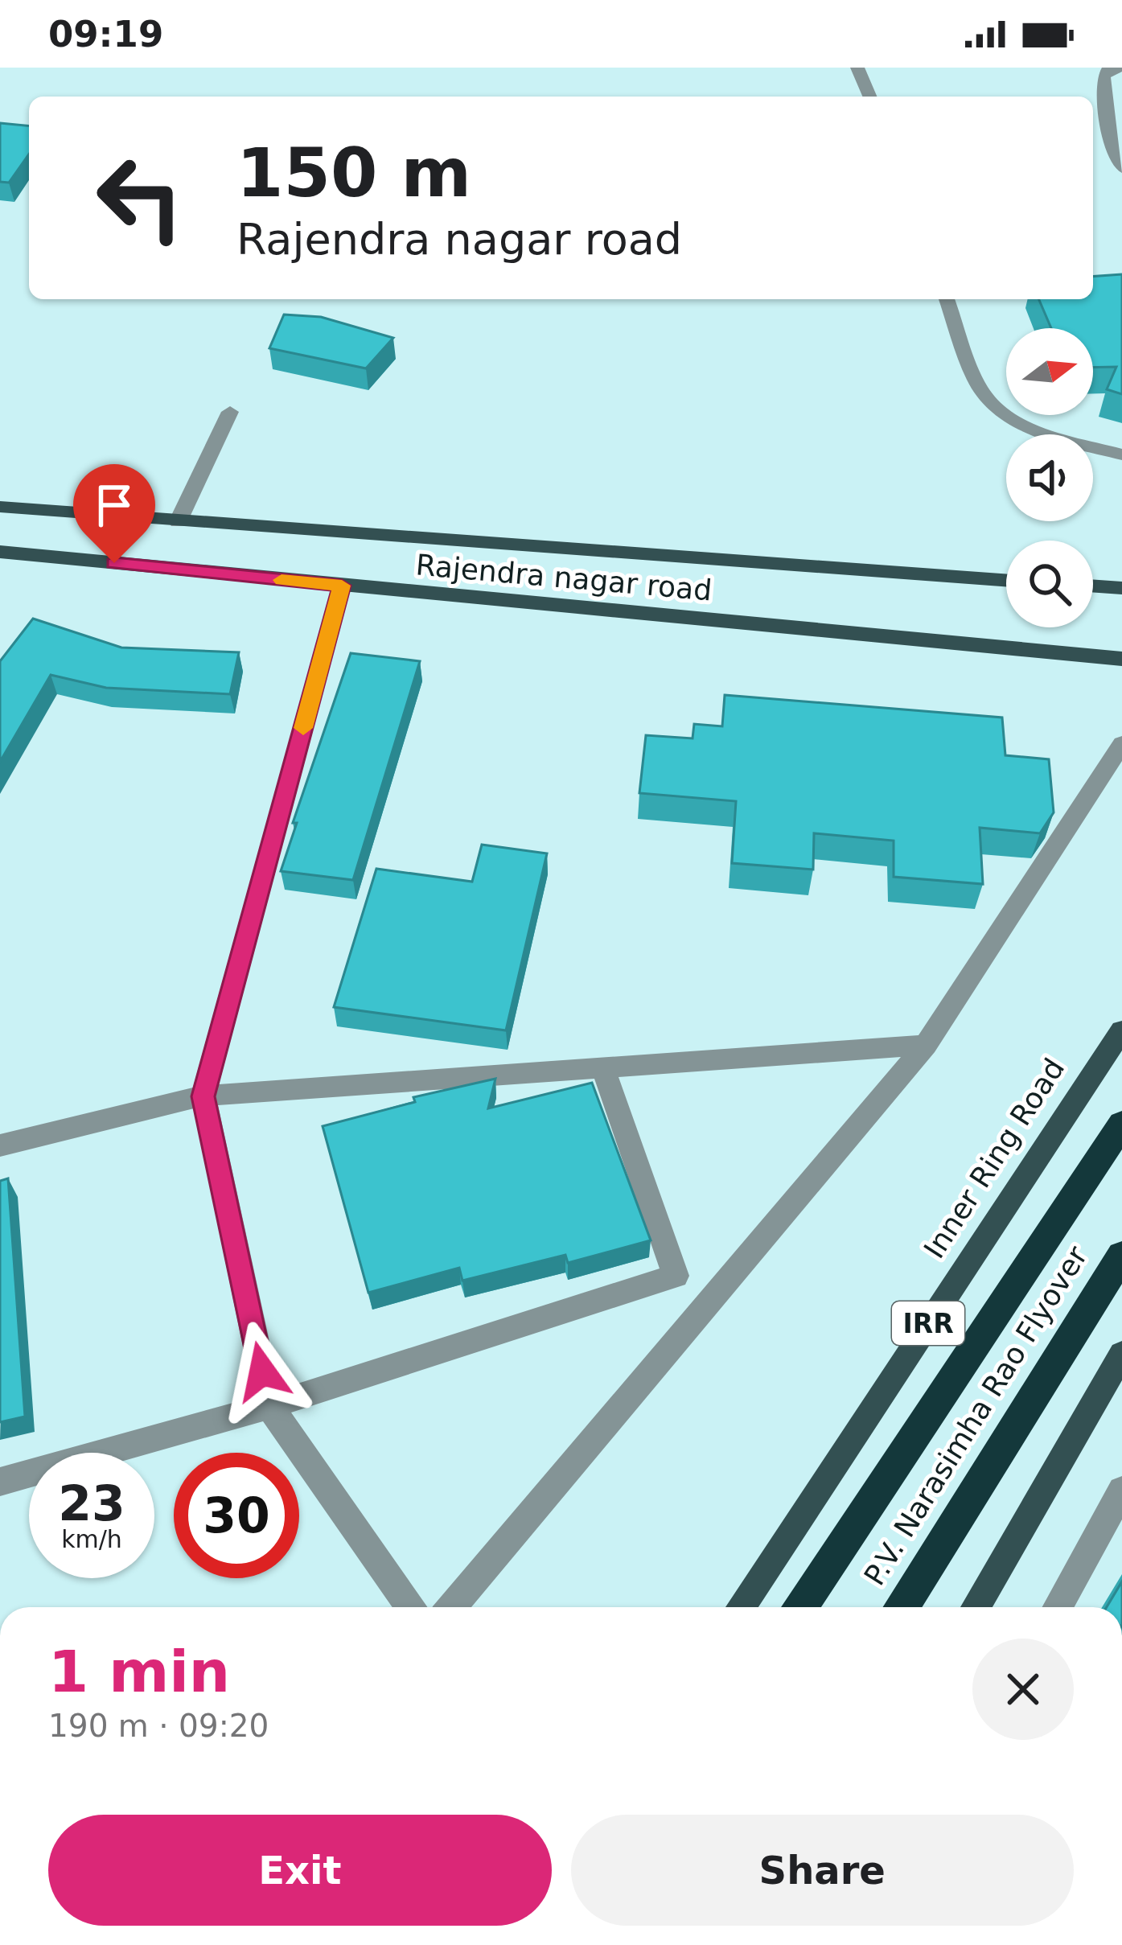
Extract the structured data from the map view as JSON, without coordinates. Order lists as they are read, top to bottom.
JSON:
{
  "streets": {
    "highway": ["P.V. Narasimha Rao Flyover"],
    "main road": ["Rajendra nagar road", "Inner Ring Road", "IRR"]
  },
  "north": "right",
  "page": {
    "status": "09:19",
    "turn": ["150 m", "Rajendra nagar road"],
    "speed": "23 km/h",
    "limit": "30",
    "heading": ["1 min", "190 m · 09:20"],
    "buttons": ["Exit", "Share"]
  }
}
